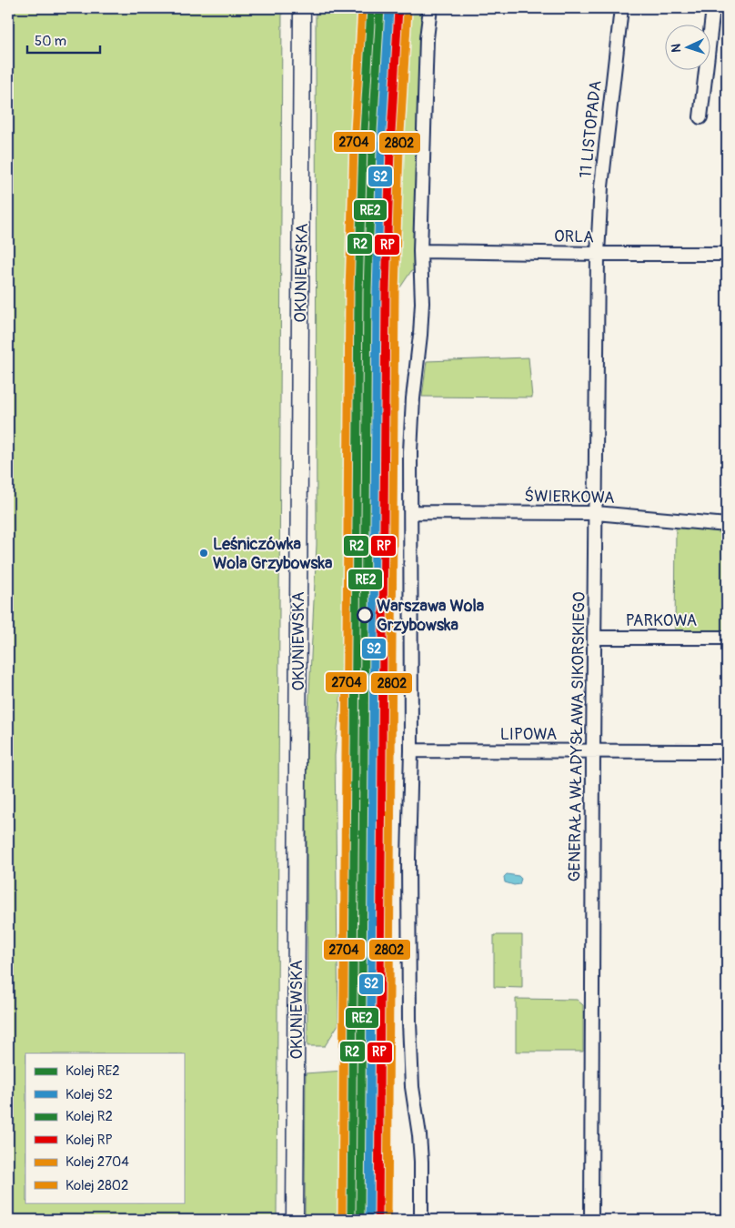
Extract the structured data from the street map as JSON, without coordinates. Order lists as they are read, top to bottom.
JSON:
{
  "streets": {
    "main road": ["OKUNIEWSKA"],
    "street": [
      "11 LISTOPADA",
      "ORLA",
      "ŚWIERKOWA",
      "PARKOWA",
      "LIPOWA",
      "GENERAŁA WŁADYSŁAWA SIKORSKIEGO"
    ]
  },
  "crossings": [
    ["11 LISTOPADA", "ORLA"],
    ["11 LISTOPADA", "GENERAŁA WŁADYSŁAWA SIKORSKIEGO"],
    ["ORLA", "GENERAŁA WŁADYSŁAWA SIKORSKIEGO"],
    ["ŚWIERKOWA", "GENERAŁA WŁADYSŁAWA SIKORSKIEGO"],
    ["PARKOWA", "GENERAŁA WŁADYSŁAWA SIKORSKIEGO"],
    ["LIPOWA", "GENERAŁA WŁADYSŁAWA SIKORSKIEGO"]
  ],
  "places": ["Leśniczówka Wola Grzybowska", "Warszawa Wola Grzybowska"],
  "lines": [
    "rail line RE2",
    "rail line R2",
    "rail line 2704",
    "rail line S2",
    "rail line RP",
    "rail line 2802"
  ],
  "legend": [
    "Kolej RE2",
    "Kolej S2",
    "Kolej R2",
    "Kolej RP",
    "Kolej 2704",
    "Kolej 2802"
  ],
  "scale_bar": "50 m",
  "north": "left"
}
